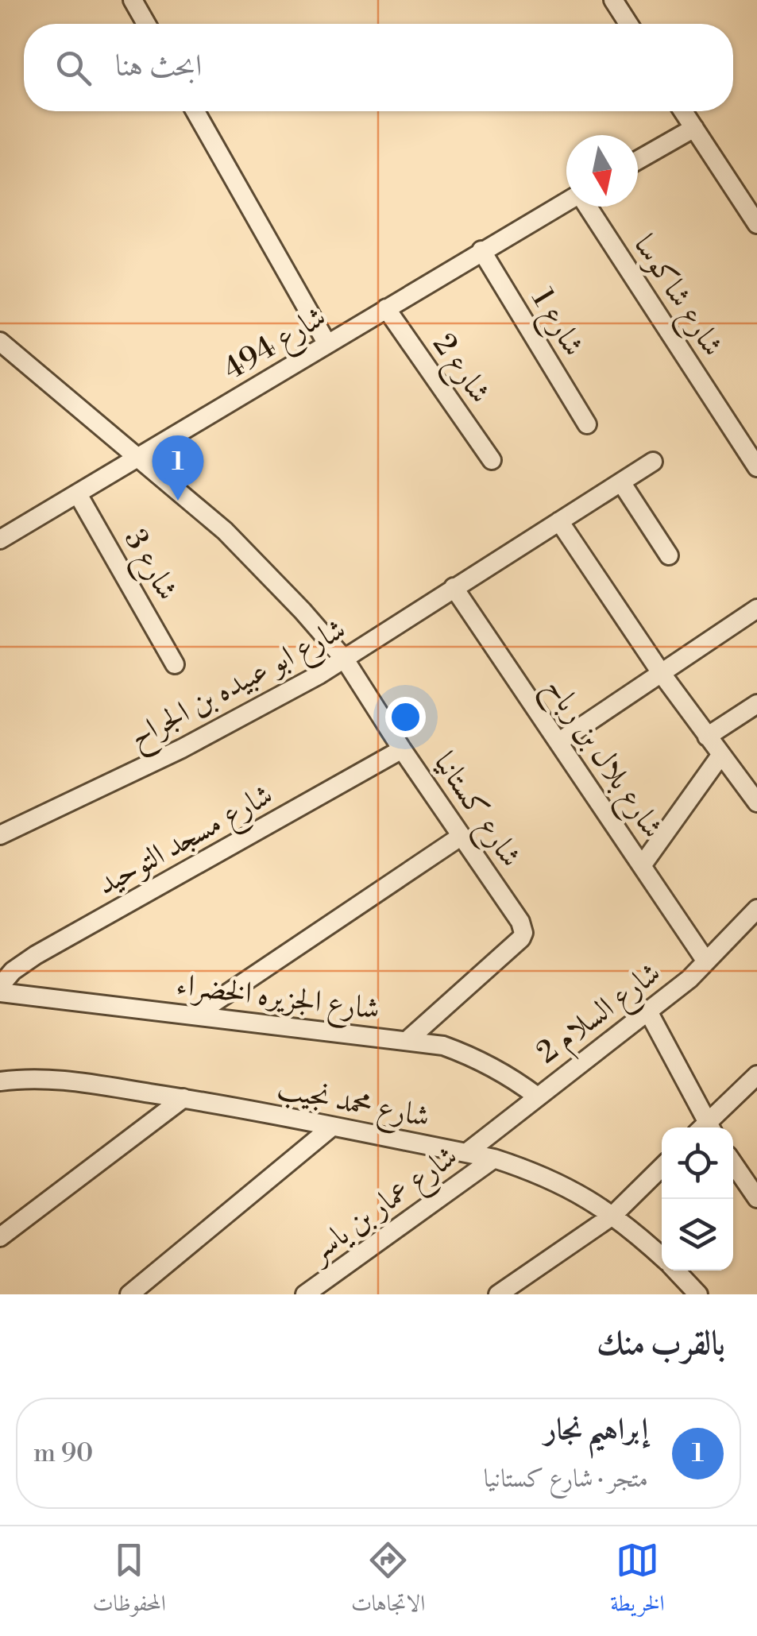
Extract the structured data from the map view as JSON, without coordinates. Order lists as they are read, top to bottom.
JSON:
{
  "streets": {
    "street": [
      "شارع شاكوسا",
      "شارع 1",
      "شارع 494",
      "شارع 2",
      "شارع 3",
      "شارع ابو عبيده بن الجراح",
      "شارع بلال بن رباح",
      "شارع كستانيا",
      "شارع مسجد التوحيد",
      "شارع الجزيره الخضراء",
      "شارع السلام 2",
      "شارع محمد نجيب",
      "شارع عمار بن ياسر"
    ]
  },
  "crossings": [
    ["شارع 1", "شارع 494"],
    ["شارع 494", "شارع 2"],
    ["شارع 494", "شارع 3"],
    ["شارع 494", "شارع كستانيا"],
    ["شارع ابو عبيده بن الجراح", "شارع بلال بن رباح"],
    ["شارع ابو عبيده بن الجراح", "شارع كستانيا"],
    ["شارع بلال بن رباح", "شارع السلام 2"],
    ["شارع كستانيا", "شارع مسجد التوحيد"],
    ["شارع كستانيا", "شارع الجزيره الخضراء"],
    ["شارع الجزيره الخضراء", "شارع السلام 2"],
    ["شارع السلام 2", "شارع محمد نجيب"],
    ["شارع محمد نجيب", "شارع عمار بن ياسر"]
  ],
  "north": "bottom",
  "page": {
    "search": "ابحث هنا",
    "pins": "1",
    "heading": "بالقرب منك",
    "list": [
      {
        "mark": "1",
        "name": "إبراهيم نجار",
        "note": "متجر · شارع كستانيا",
        "value": "90 m"
      }
    ],
    "nav": ["الخريطة", "الاتجاهات", "المحفوظات"]
  }
}
